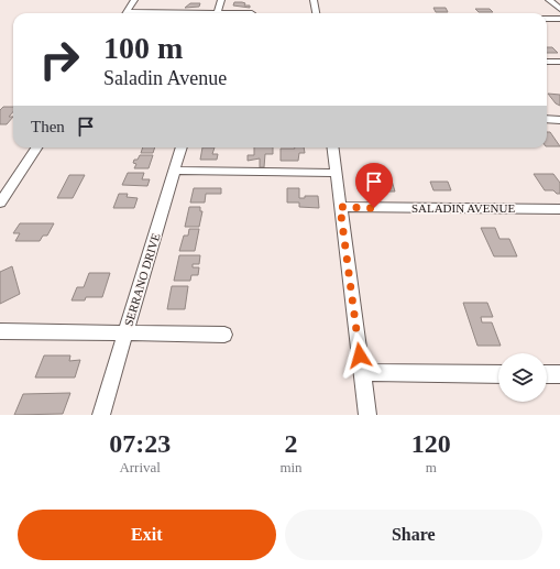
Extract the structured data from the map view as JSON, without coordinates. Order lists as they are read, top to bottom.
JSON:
{
  "streets": {
    "street": ["SALADIN AVENUE", "SERRANO DRIVE"]
  },
  "page": {
    "turn": ["100 m", "Saladin Avenue"],
    "then": "Then",
    "eta": [
      "07:23",
      "Arrival",
      "2",
      "min",
      "120",
      "m"
    ],
    "buttons": ["Exit", "Share"]
  }
}
